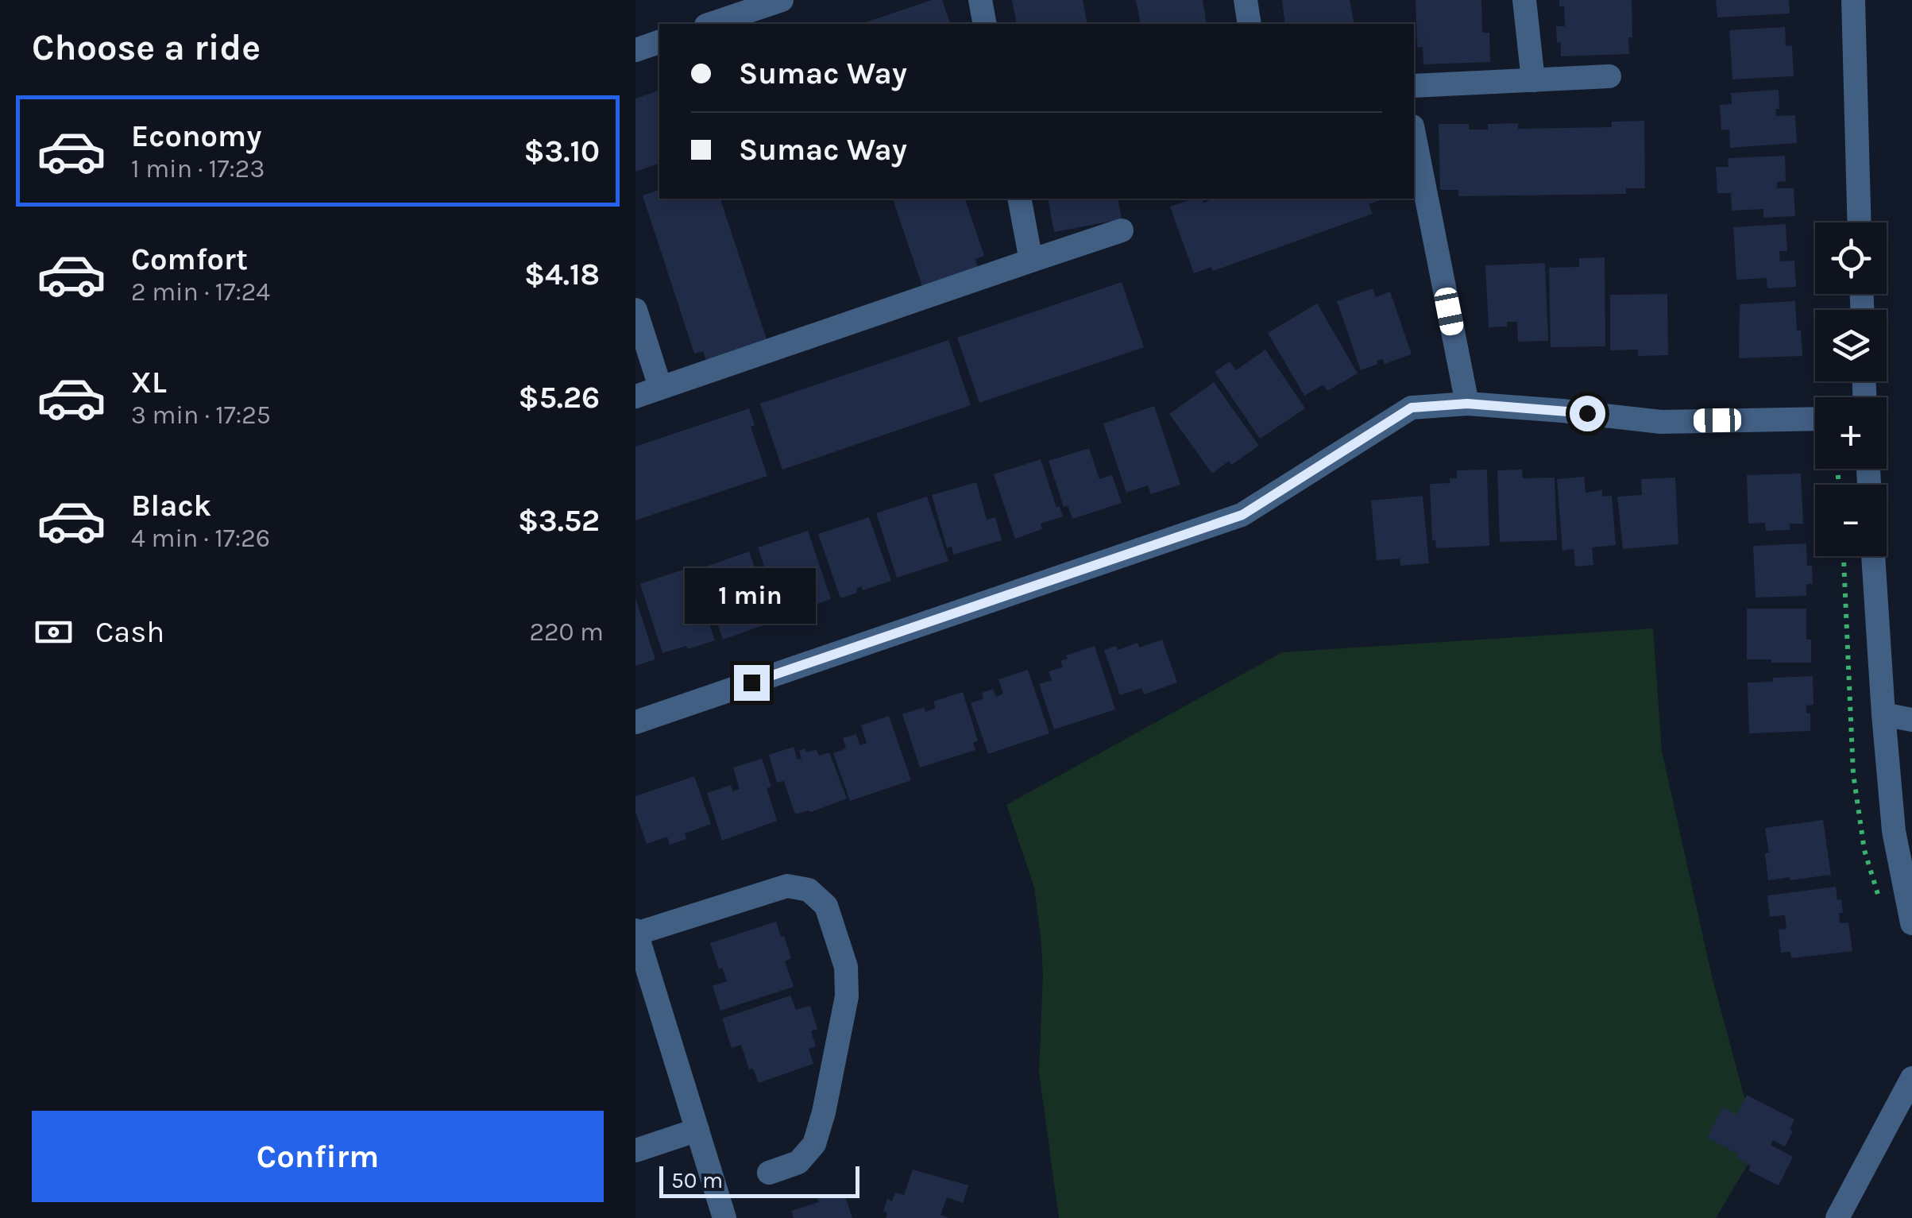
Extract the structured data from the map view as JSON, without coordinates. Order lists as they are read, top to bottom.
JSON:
{
  "scale_bar": "50 m",
  "page": {
    "heading": "Choose a ride",
    "banner": ["Sumac Way", "Sumac Way"],
    "list": [
      {
        "name": "Economy",
        "note": "1 min · 17:23",
        "value": "$3.10"
      },
      {
        "name": "Comfort",
        "note": "2 min · 17:24",
        "value": "$4.18"
      },
      {
        "name": "XL",
        "note": "3 min · 17:25",
        "value": "$5.26"
      },
      {
        "name": "Black",
        "note": "4 min · 17:26",
        "value": "$3.52"
      }
    ],
    "map_buttons": ["+", "−"],
    "bubble": "1 min",
    "pay": ["Cash", "220 m"],
    "buttons": "Confirm",
    "scale": "50 m"
  }
}
